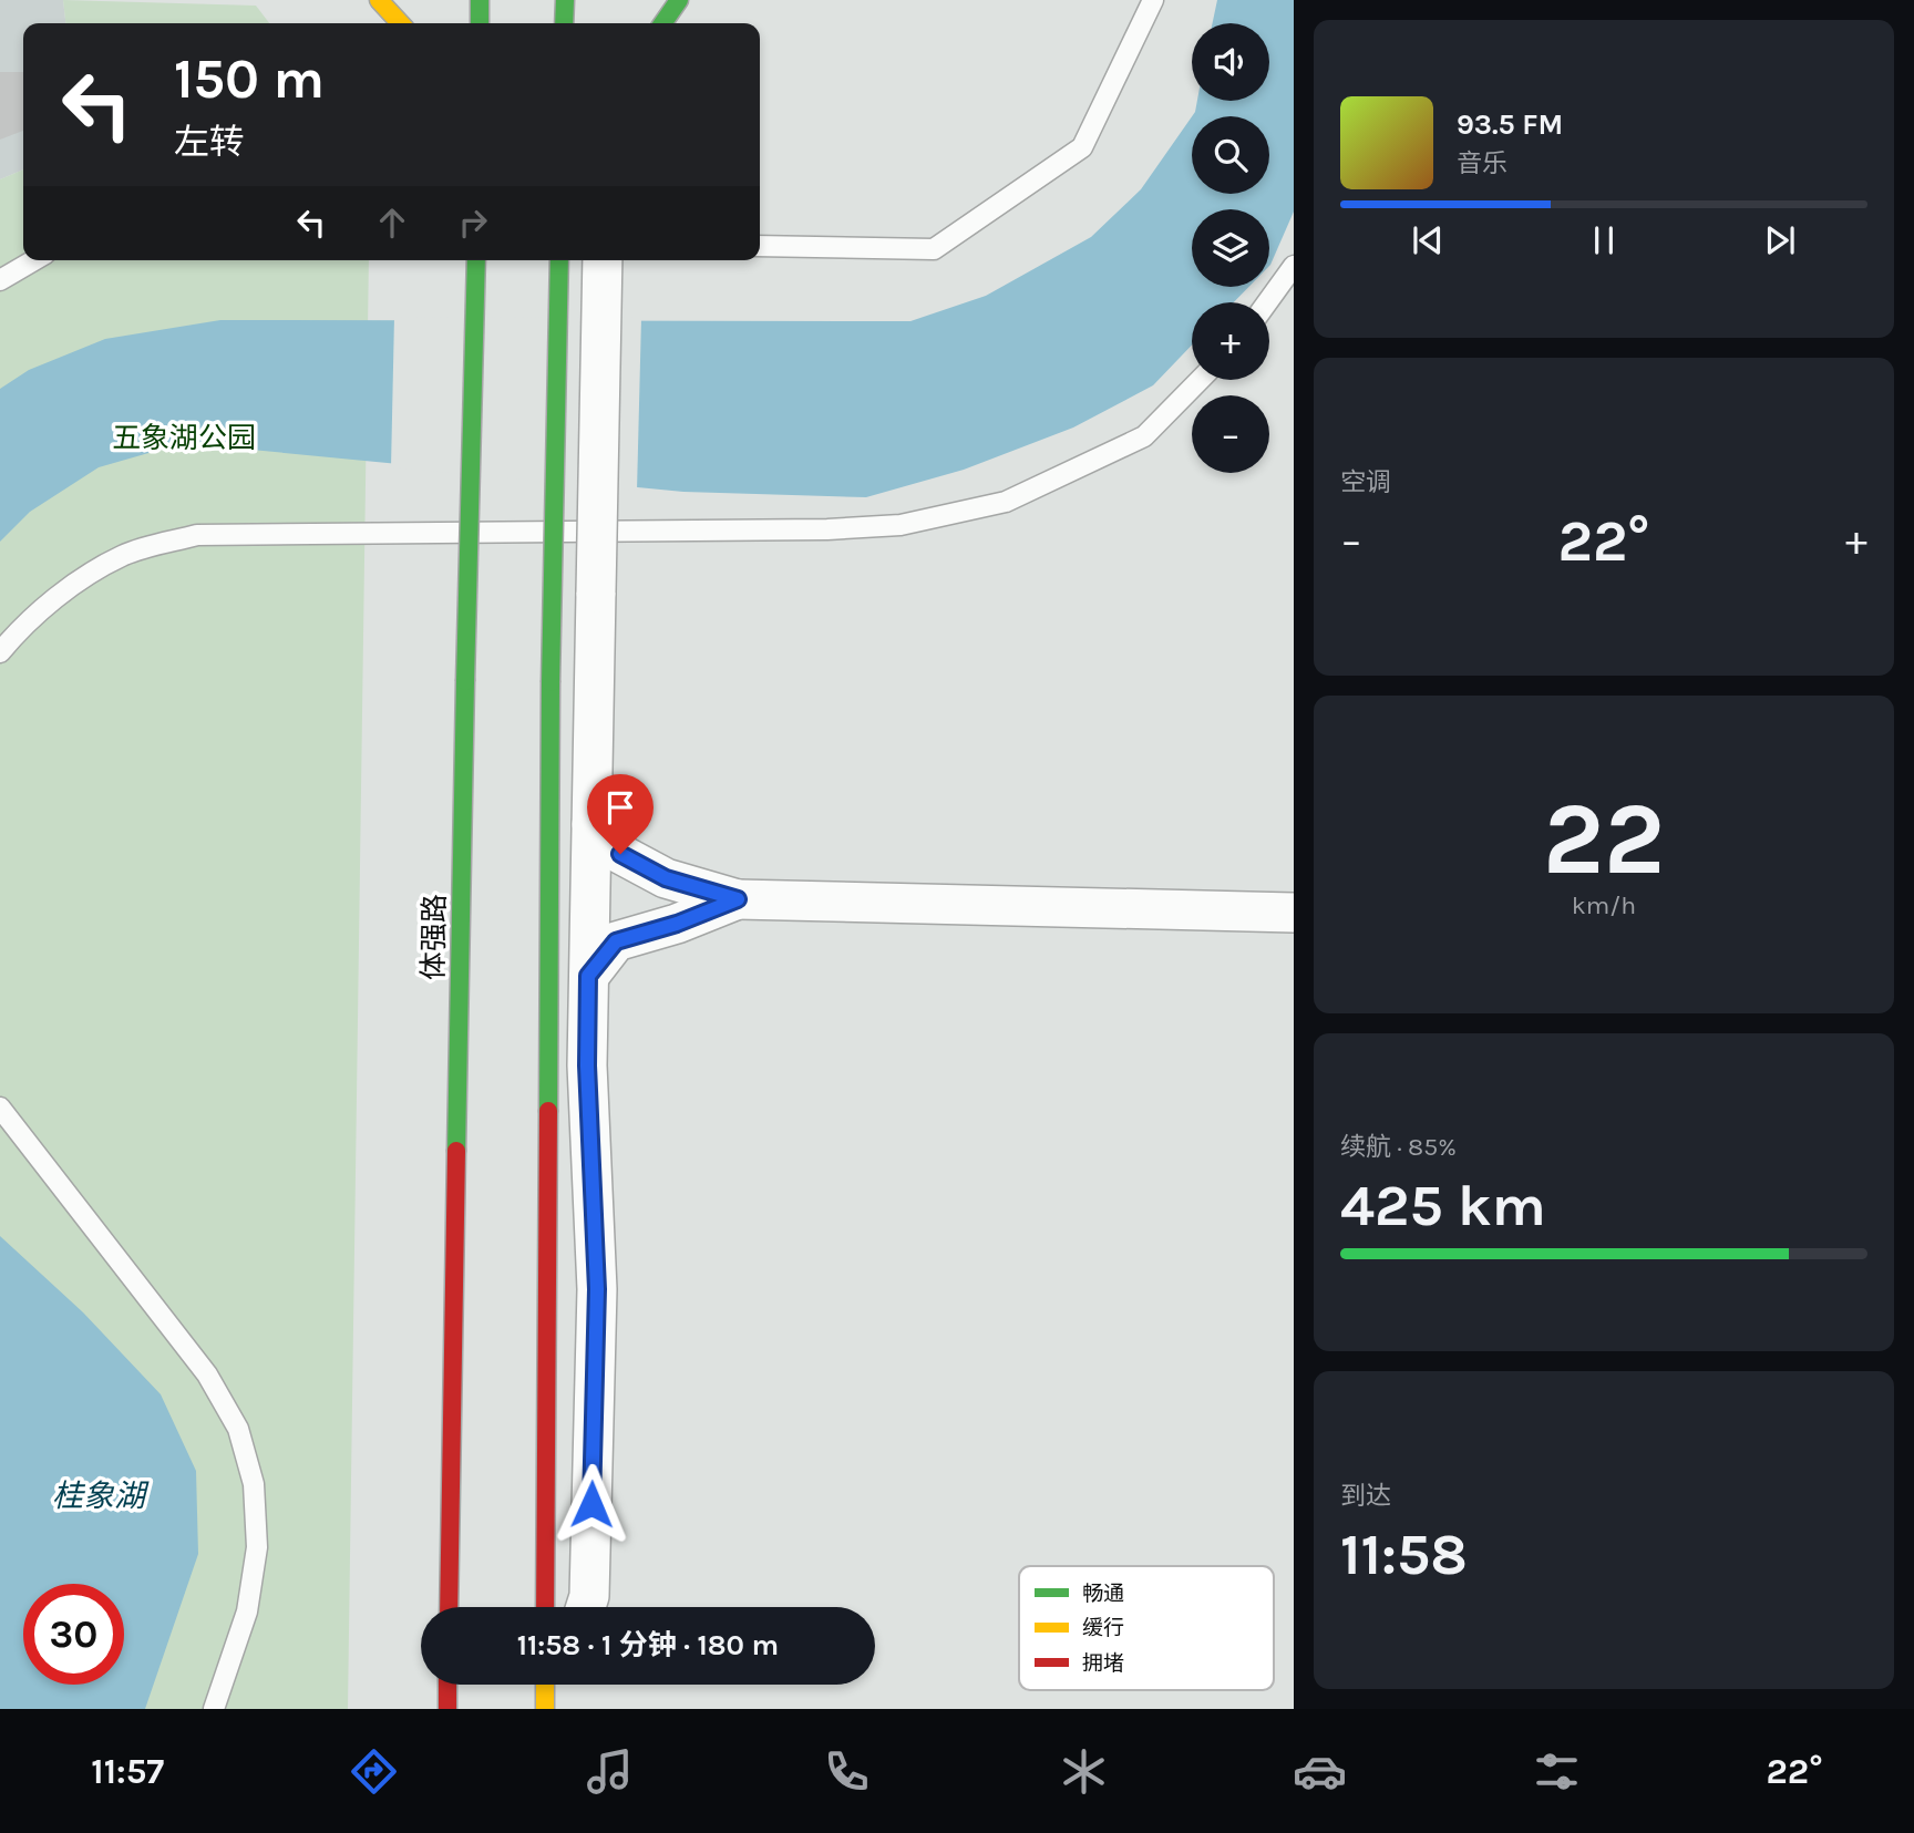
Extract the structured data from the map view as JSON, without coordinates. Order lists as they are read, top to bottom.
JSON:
{
  "streets": {
    "main road": ["体强路"]
  },
  "water": ["桂象湖"],
  "parks": ["五象湖公园"],
  "legend": ["畅通", "缓行", "拥堵"],
  "page": {
    "map_buttons": ["+", "−"],
    "turn": ["150 m", "左转"],
    "song": ["93.5 FM", "音乐"],
    "tile": [
      "空调",
      ["22", "km/h"],
      ["续航 · 85%", "425 km"],
      ["到达", "11:58"]
    ],
    "heat": ["−", "22°", "+"],
    "limit": "30",
    "trip": "11:58 · 1 分钟 · 180 m",
    "tabs": ["11:57", "22°"]
  }
}
